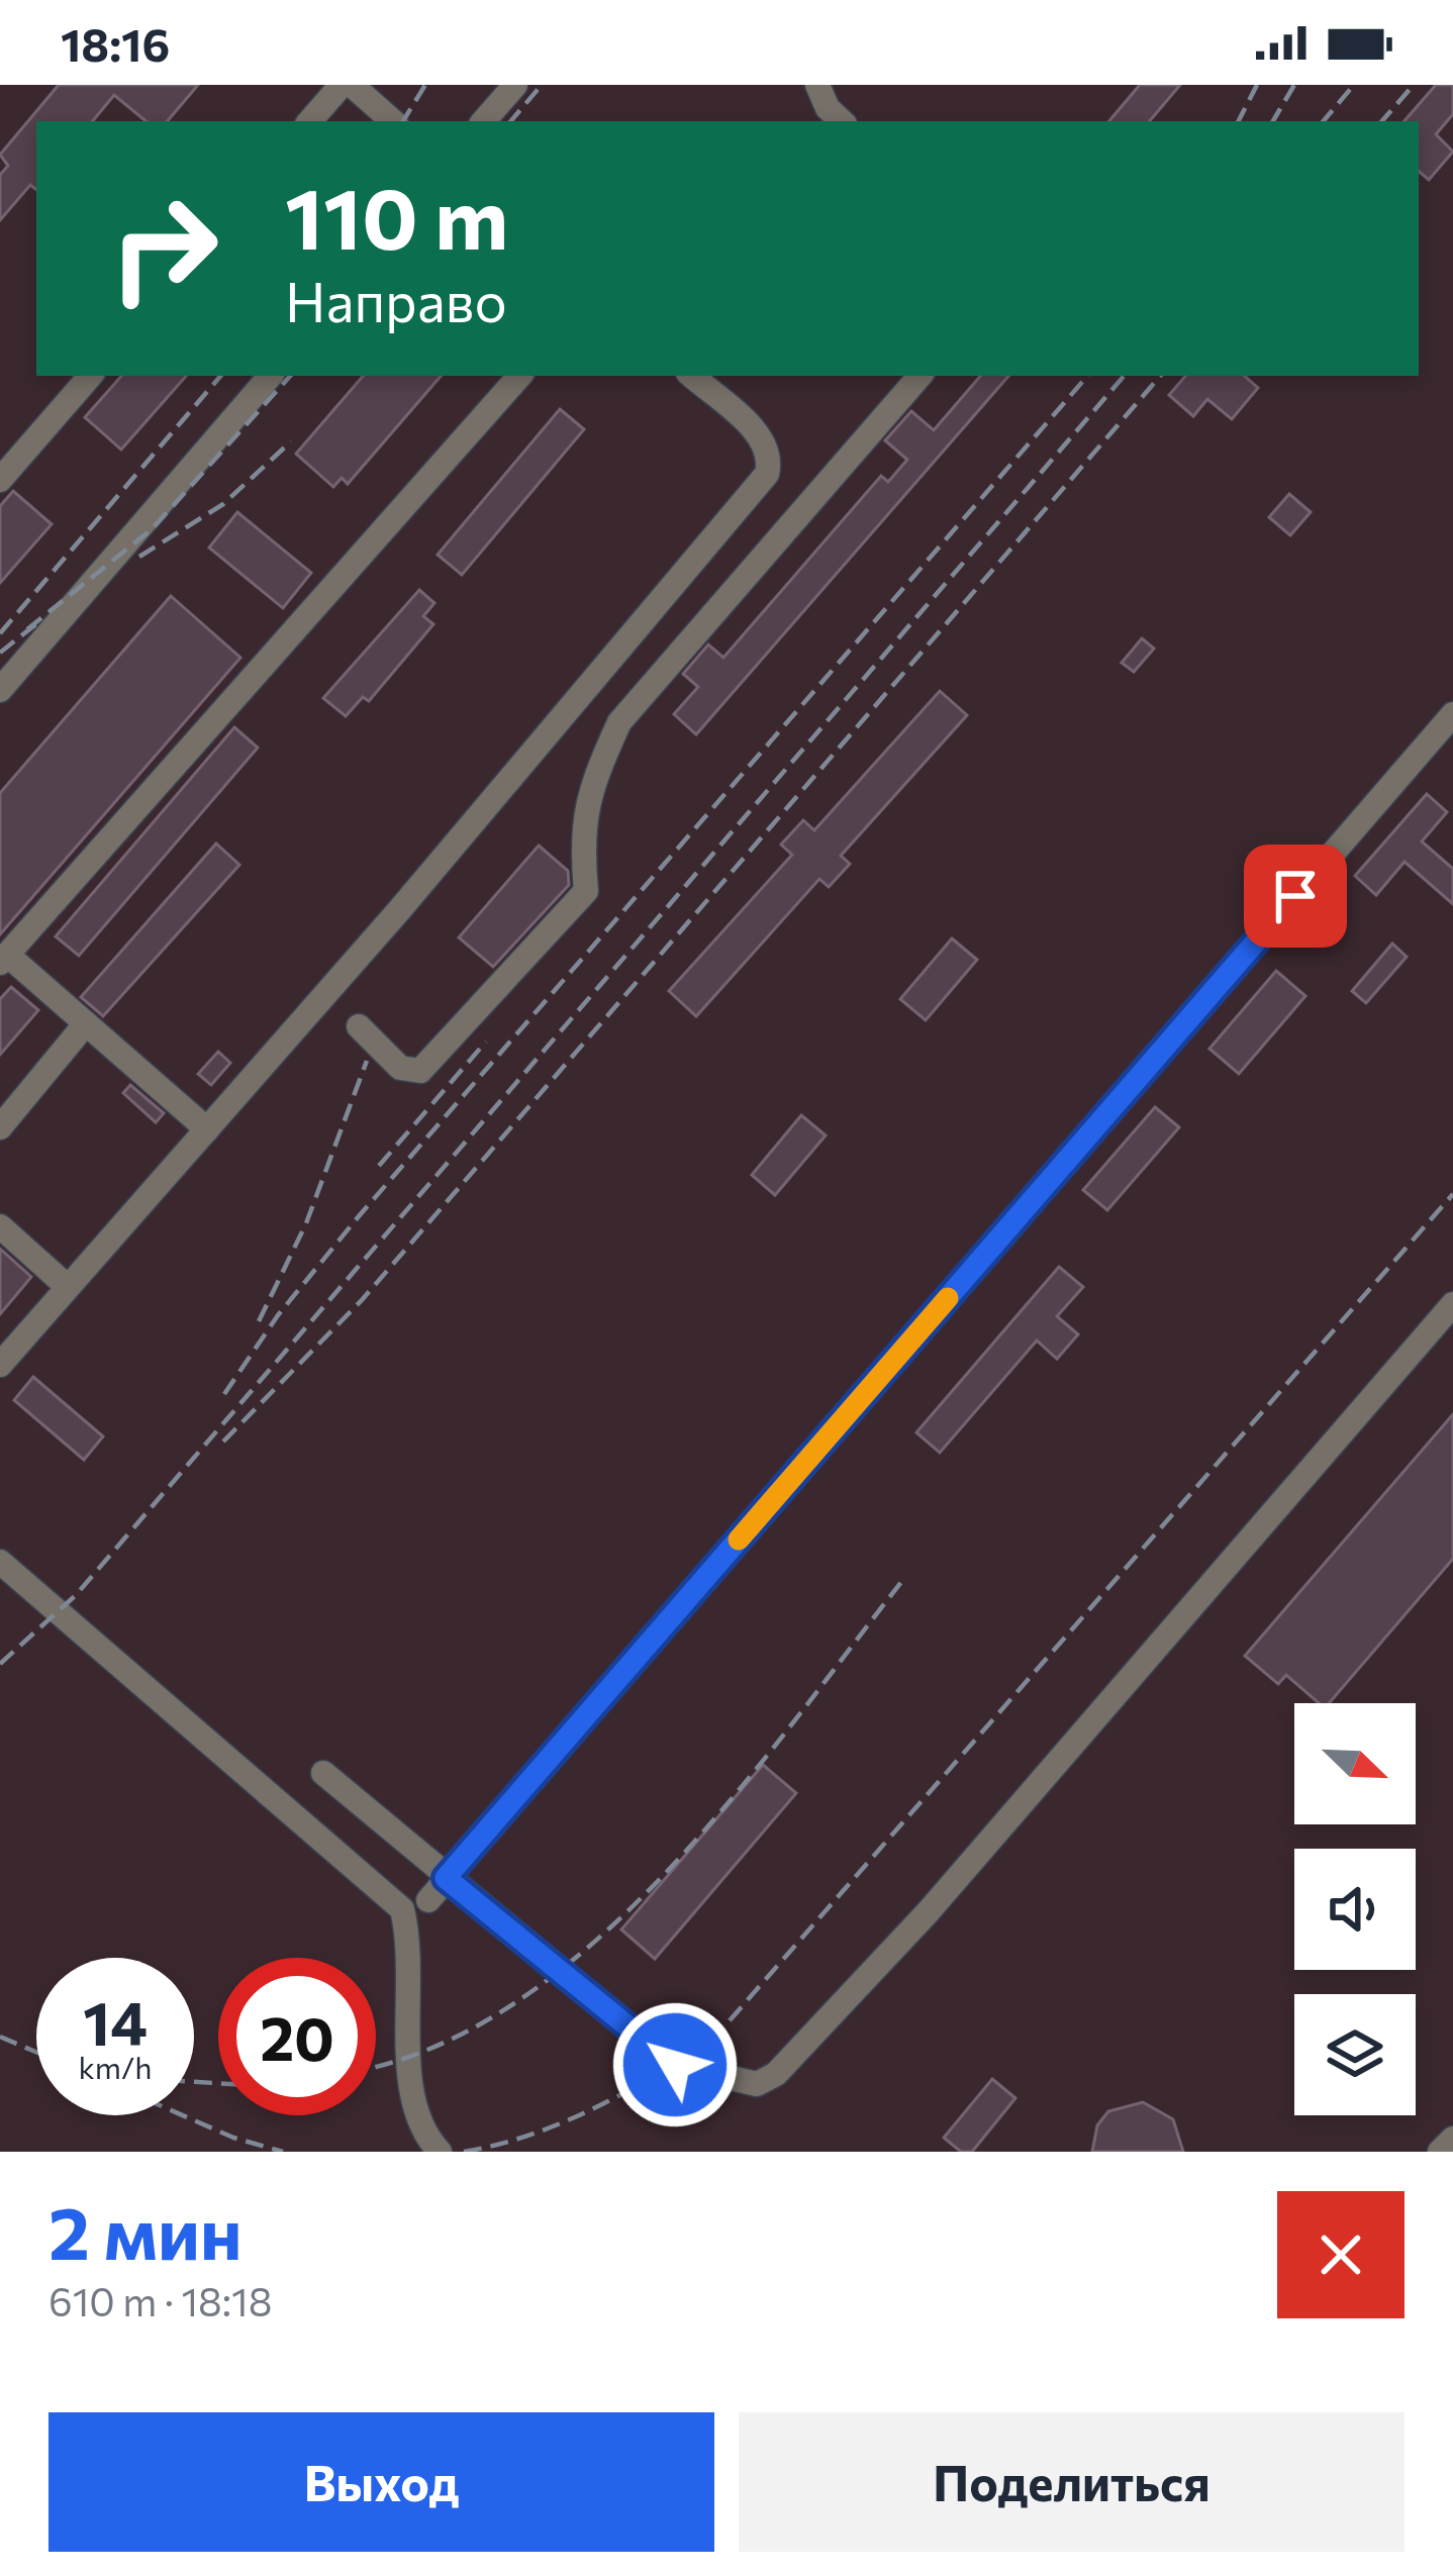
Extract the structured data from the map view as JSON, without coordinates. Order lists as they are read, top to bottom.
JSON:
{
  "north": "bottom right",
  "page": {
    "status": "18:16",
    "turn": ["110 m", "Направо"],
    "speed": "14 km/h",
    "limit": "20",
    "heading": ["2 мин", "610 m · 18:18"],
    "buttons": ["Выход", "Поделиться"]
  }
}
